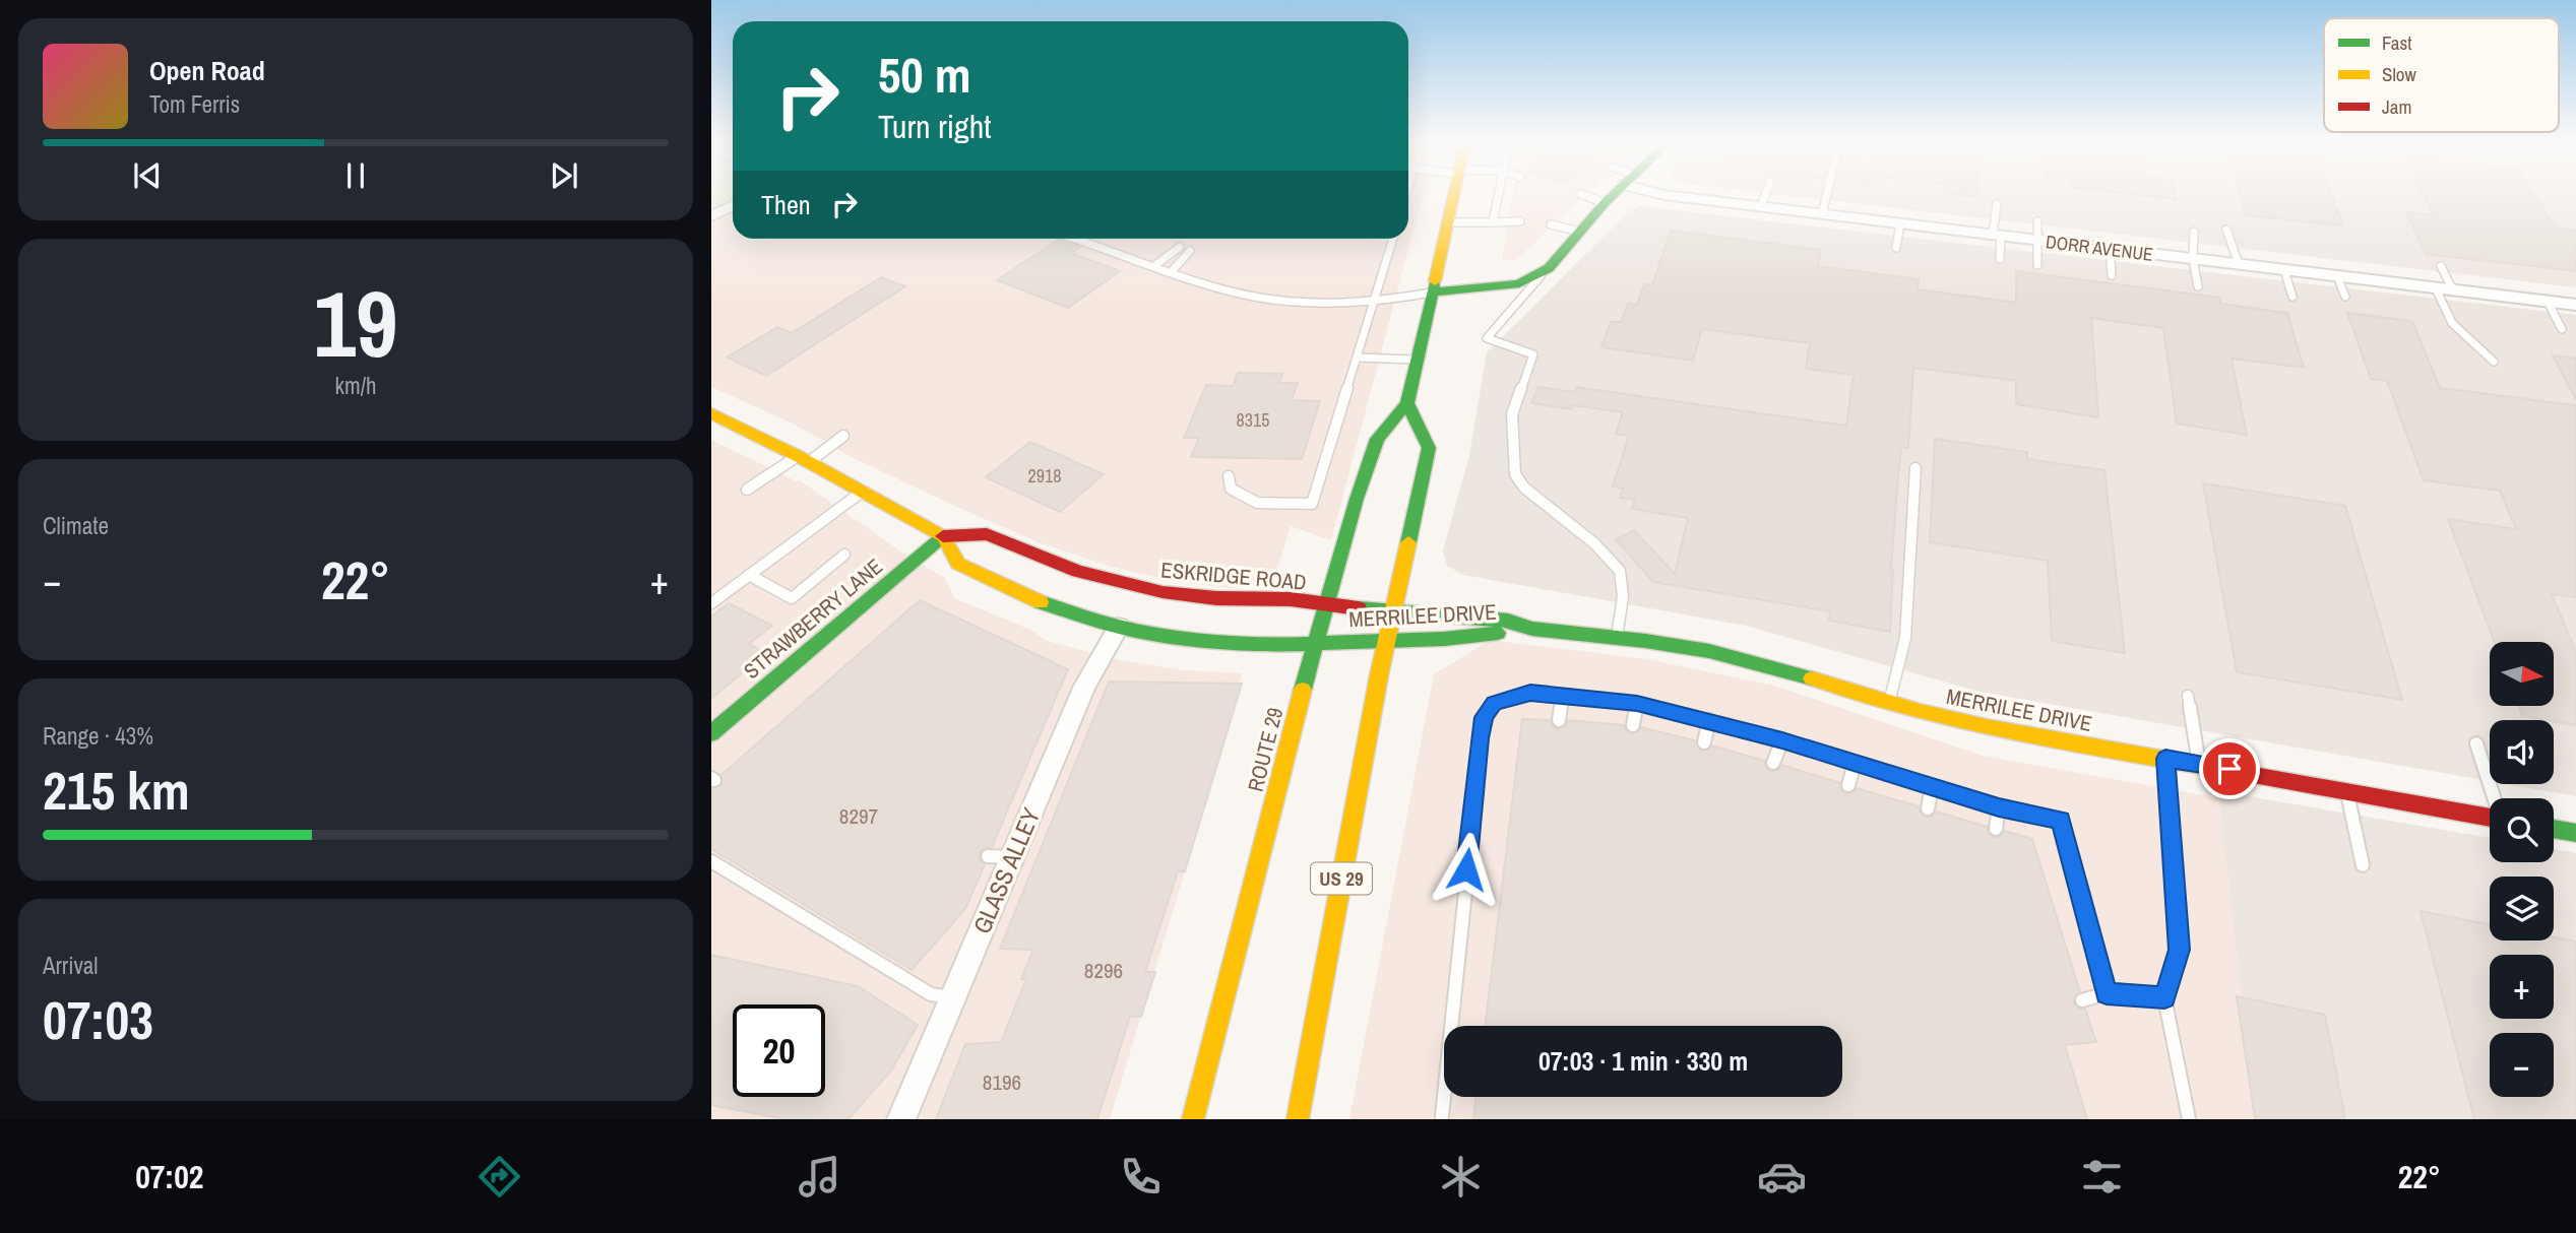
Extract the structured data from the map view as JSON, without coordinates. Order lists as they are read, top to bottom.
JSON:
{
  "streets": {
    "street": [
      "DORR AVENUE",
      "ESKRIDGE ROAD",
      "MERRILEE DRIVE",
      "STRAWBERRY LANE",
      "ROUTE 29",
      "GLASS ALLEY",
      "US 29"
    ]
  },
  "crossings": [
    ["ESKRIDGE ROAD", "MERRILEE DRIVE"],
    ["ESKRIDGE ROAD", "STRAWBERRY LANE"],
    ["ESKRIDGE ROAD", "ROUTE 29"],
    ["ESKRIDGE ROAD", "US 29"],
    ["MERRILEE DRIVE", "ROUTE 29"],
    ["MERRILEE DRIVE", "US 29"],
    ["ROUTE 29", "US 29"]
  ],
  "house_numbers": [
    "8315",
    "2918",
    "8297",
    "8296",
    "8196"
  ],
  "legend": ["Fast", "Slow", "Jam"],
  "north": "right",
  "page": {
    "turn": ["50 m", "Turn right"],
    "song": ["Open Road", "Tom Ferris"],
    "then": "Then",
    "tile": [
      ["19", "km/h"],
      "Climate",
      ["Range · 43%", "215 km"],
      ["Arrival", "07:03"]
    ],
    "heat": ["−", "22°", "+"],
    "map_buttons": ["+", "−"],
    "limit": "20",
    "trip": "07:03 · 1 min · 330 m",
    "tabs": ["07:02", "22°"]
  }
}
